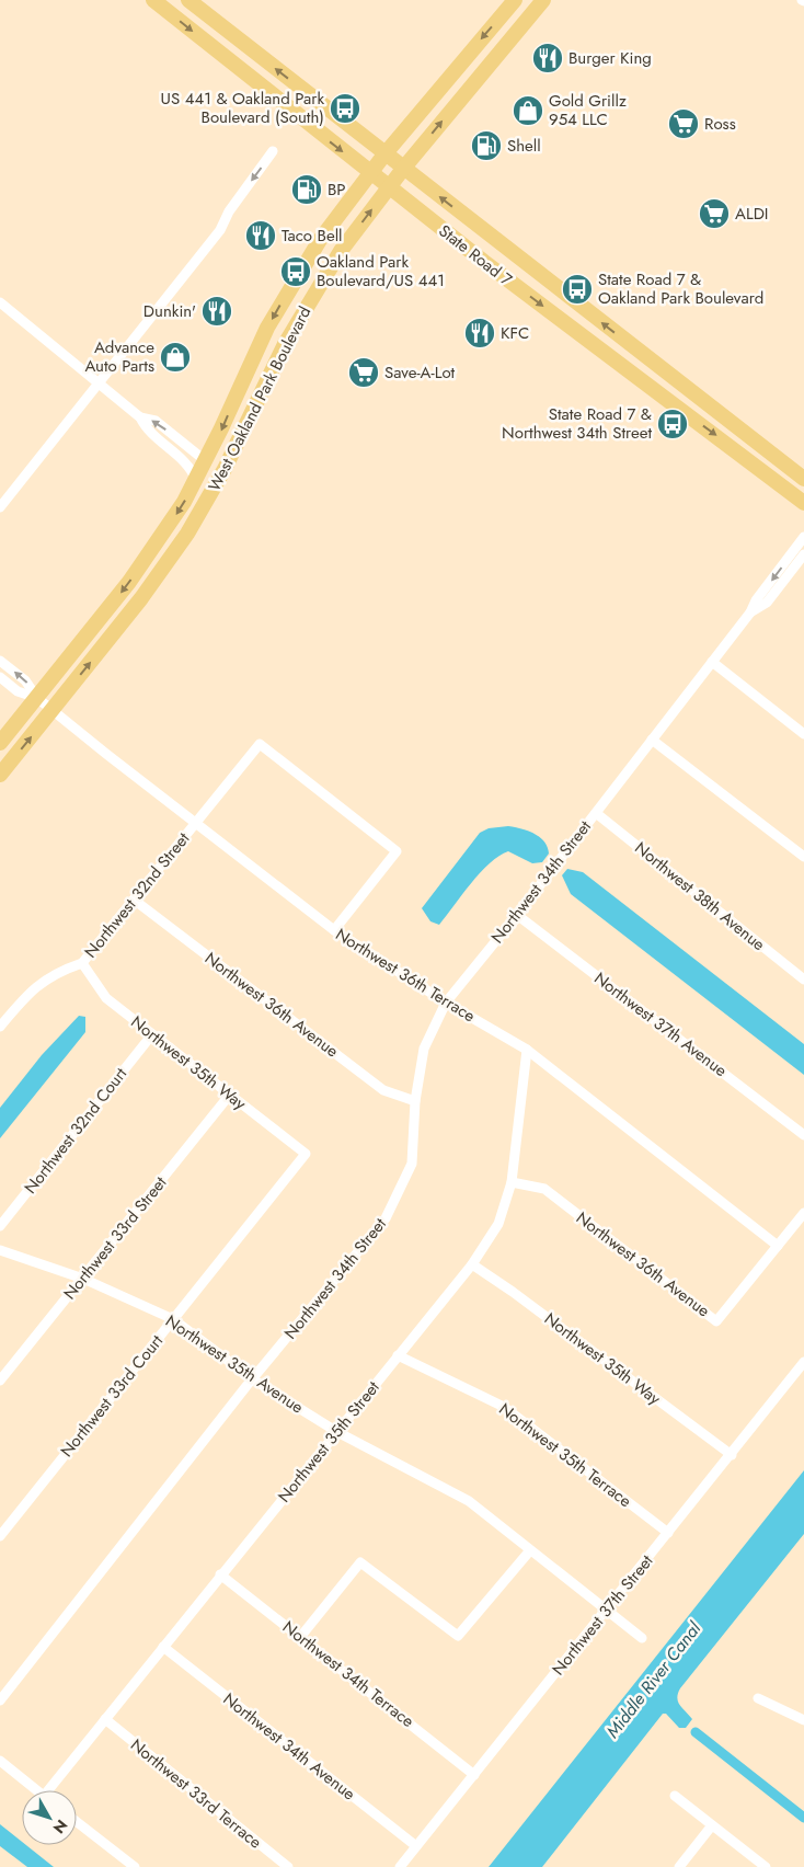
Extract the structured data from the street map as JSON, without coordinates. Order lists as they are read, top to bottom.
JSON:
{
  "streets": {
    "main road": ["State Road 7", "West Oakland Park Boulevard"],
    "street": [
      "Northwest 34th Street",
      "Northwest 32nd Street",
      "Northwest 38th Avenue",
      "Northwest 36th Terrace",
      "Northwest 36th Avenue",
      "Northwest 37th Avenue",
      "Northwest 35th Way",
      "Northwest 32nd Court",
      "Northwest 33rd Street",
      "Northwest 35th Avenue",
      "Northwest 33rd Court",
      "Northwest 35th Street",
      "Northwest 35th Terrace",
      "Northwest 37th Street",
      "Northwest 34th Terrace",
      "Northwest 34th Avenue",
      "Northwest 33rd Terrace"
    ]
  },
  "crossings": [
    ["State Road 7", "West Oakland Park Boulevard"],
    ["West Oakland Park Boulevard", "Northwest 36th Terrace"],
    ["Northwest 34th Street", "Northwest 38th Avenue"],
    ["Northwest 34th Street", "Northwest 36th Terrace"],
    ["Northwest 34th Street", "Northwest 36th Avenue"],
    ["Northwest 34th Street", "Northwest 37th Avenue"],
    ["Northwest 34th Street", "Northwest 35th Avenue"],
    ["Northwest 32nd Street", "Northwest 36th Terrace"],
    ["Northwest 32nd Street", "Northwest 36th Avenue"],
    ["Northwest 32nd Street", "Northwest 35th Way"],
    ["Northwest 36th Terrace", "Northwest 36th Avenue"],
    ["Northwest 36th Terrace", "Northwest 35th Street"],
    ["Northwest 36th Avenue", "Northwest 35th Street"],
    ["Northwest 35th Way", "Northwest 32nd Court"],
    ["Northwest 35th Way", "Northwest 33rd Street"],
    ["Northwest 35th Way", "Northwest 33rd Court"],
    ["Northwest 35th Way", "Northwest 35th Street"],
    ["Northwest 35th Way", "Northwest 37th Street"],
    ["Northwest 33rd Street", "Northwest 35th Avenue"],
    ["Northwest 35th Avenue", "Northwest 33rd Court"],
    ["Northwest 35th Avenue", "Northwest 35th Street"],
    ["Northwest 35th Avenue", "Northwest 37th Street"],
    ["Northwest 35th Street", "Northwest 35th Terrace"],
    ["Northwest 35th Street", "Northwest 34th Terrace"],
    ["Northwest 35th Street", "Northwest 34th Avenue"],
    ["Northwest 35th Street", "Northwest 33rd Terrace"],
    ["Northwest 35th Terrace", "Northwest 37th Street"],
    ["Northwest 37th Street", "Northwest 34th Terrace"],
    ["Northwest 37th Street", "Northwest 34th Avenue"]
  ],
  "water": ["Middle River Canal"],
  "places": {
    "restaurant": [
      "Burger King",
      "Taco Bell",
      "Dunkin'",
      "KFC"
    ],
    "bus stop": [
      "US 441 & Oakland Park Boulevard (South)",
      "Oakland Park Boulevard/US 441",
      "State Road 7 & Oakland Park Boulevard",
      "State Road 7 & Northwest 34th Street"
    ],
    "shop": ["Gold Grillz 954 LLC", "Advance Auto Parts"],
    "supermarket": ["Ross", "ALDI", "Save-A-Lot"],
    "fuel station": ["Shell", "BP"]
  },
  "north": "bottom right"
}
